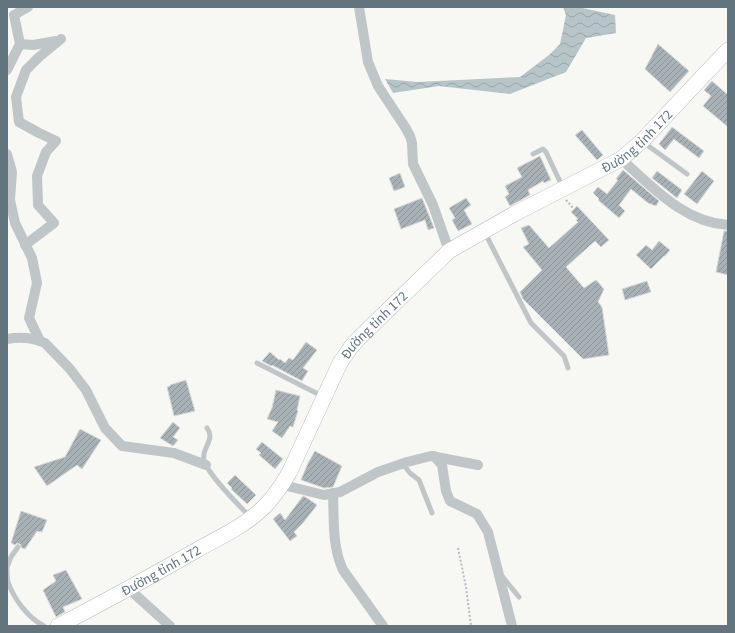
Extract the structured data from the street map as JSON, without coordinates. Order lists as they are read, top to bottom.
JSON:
{
  "streets": {
    "main road": ["Đường tỉnh 172"]
  }
}
